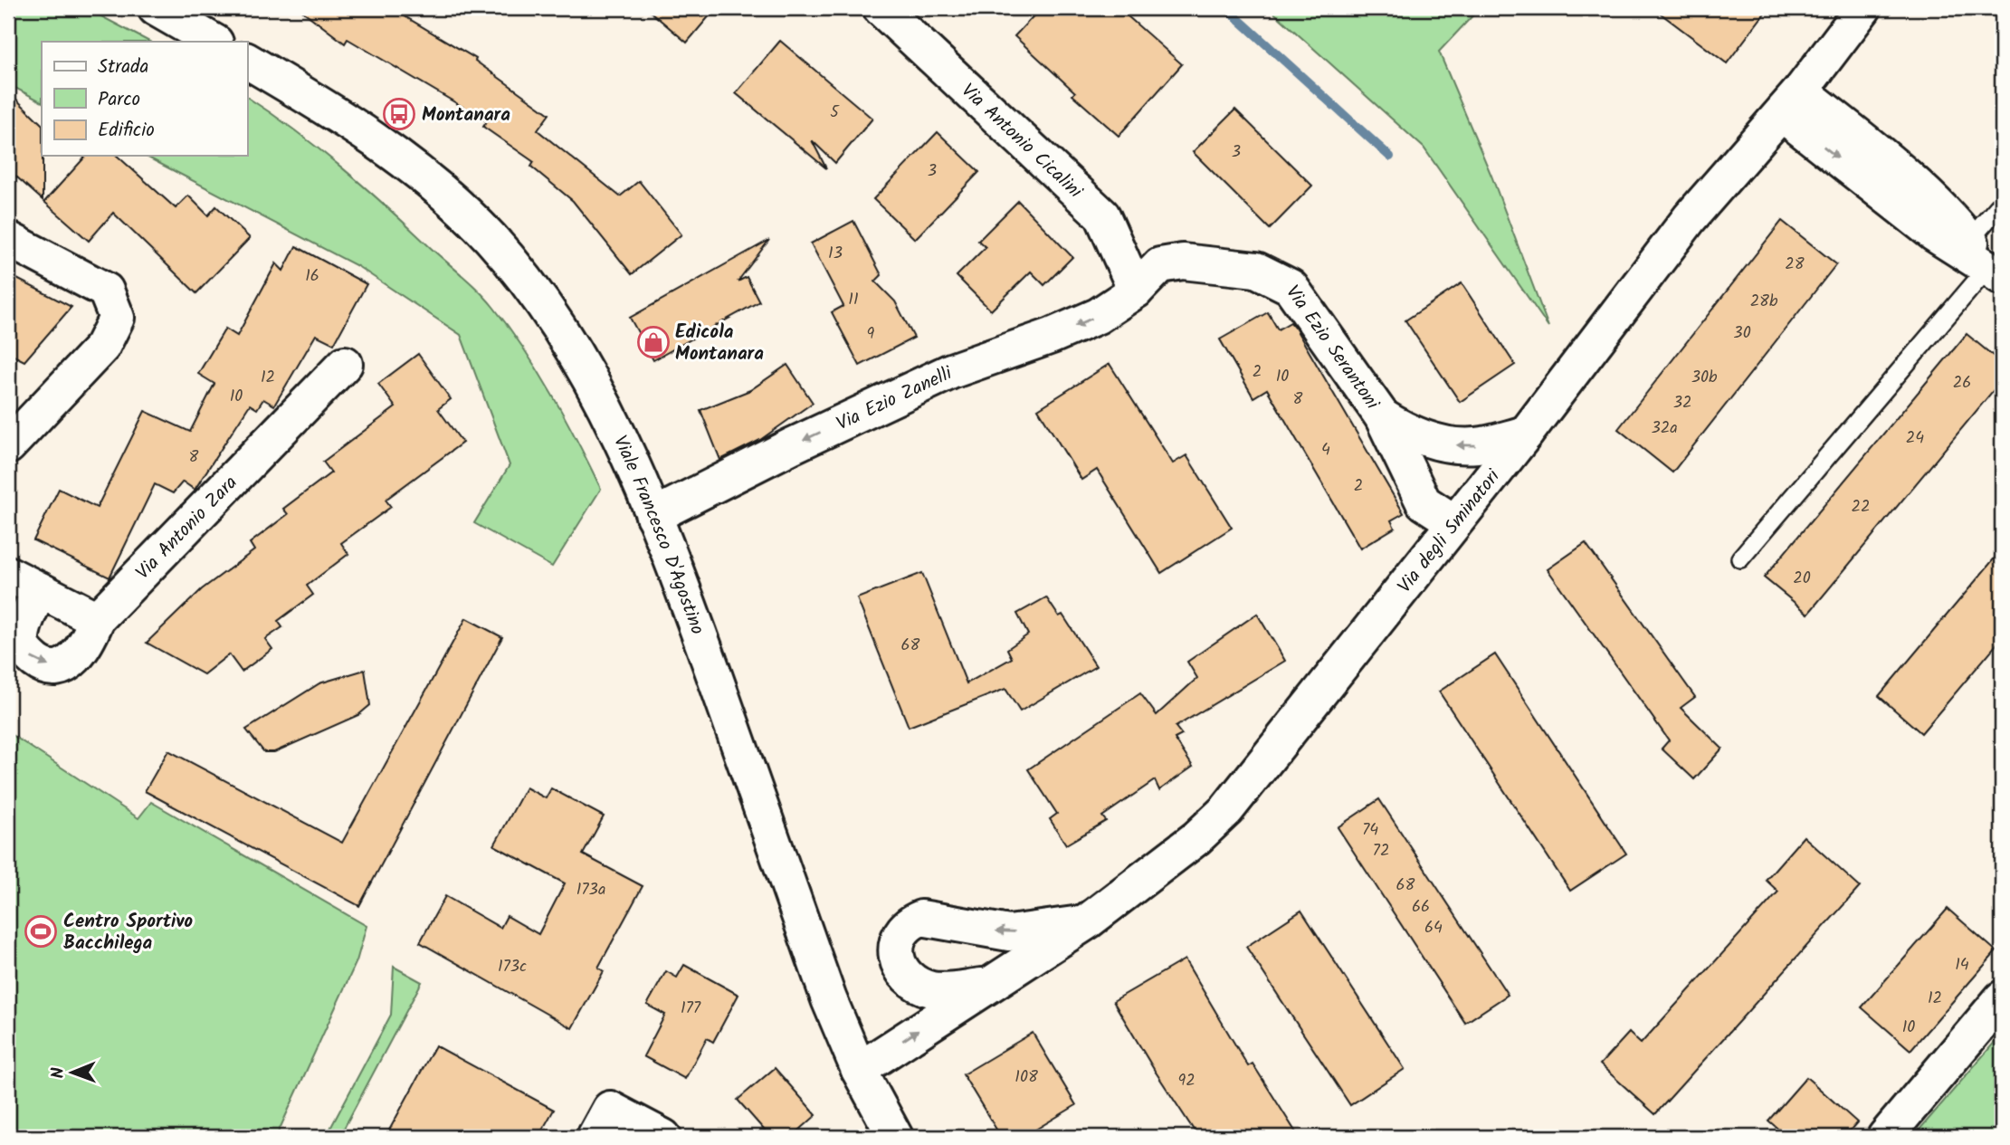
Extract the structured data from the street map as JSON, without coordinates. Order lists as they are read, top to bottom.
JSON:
{
  "streets": {
    "street": [
      "Via Antonio Cicalini",
      "Via Ezio Serantoni",
      "Via Ezio Zanelli",
      "Via Antonio Zara",
      "Via degli Sminatori",
      "Viale Francesco D'Agostino"
    ]
  },
  "crossings": [
    ["Via Antonio Cicalini", "Via Ezio Serantoni"],
    ["Via Antonio Cicalini", "Via Ezio Zanelli"],
    ["Via Ezio Serantoni", "Via Ezio Zanelli"],
    ["Via Ezio Serantoni", "Via degli Sminatori"],
    ["Via Ezio Zanelli", "Viale Francesco D'Agostino"],
    ["Via degli Sminatori", "Viale Francesco D'Agostino"]
  ],
  "one_way": ["Via Ezio Zanelli"],
  "places": {
    "bus stop": ["Montanara"],
    "shop": ["Edicola Montanara"],
    "sports": ["Centro Sportivo Bacchilega"]
  },
  "house_numbers": [
    "5",
    "3",
    "3",
    "13",
    "28",
    "16",
    "11",
    "28b",
    "30",
    "9",
    "2",
    "10",
    "12",
    "30b",
    "26",
    "10",
    "8",
    "32",
    "32a",
    "24",
    "4",
    "8",
    "2",
    "22",
    "20",
    "68",
    "74",
    "72",
    "68",
    "173a",
    "66",
    "64",
    "14",
    "173c",
    "12",
    "177",
    "10",
    "108",
    "92"
  ],
  "legend": ["Strada", "Parco", "Edificio"],
  "north": "left"
}
